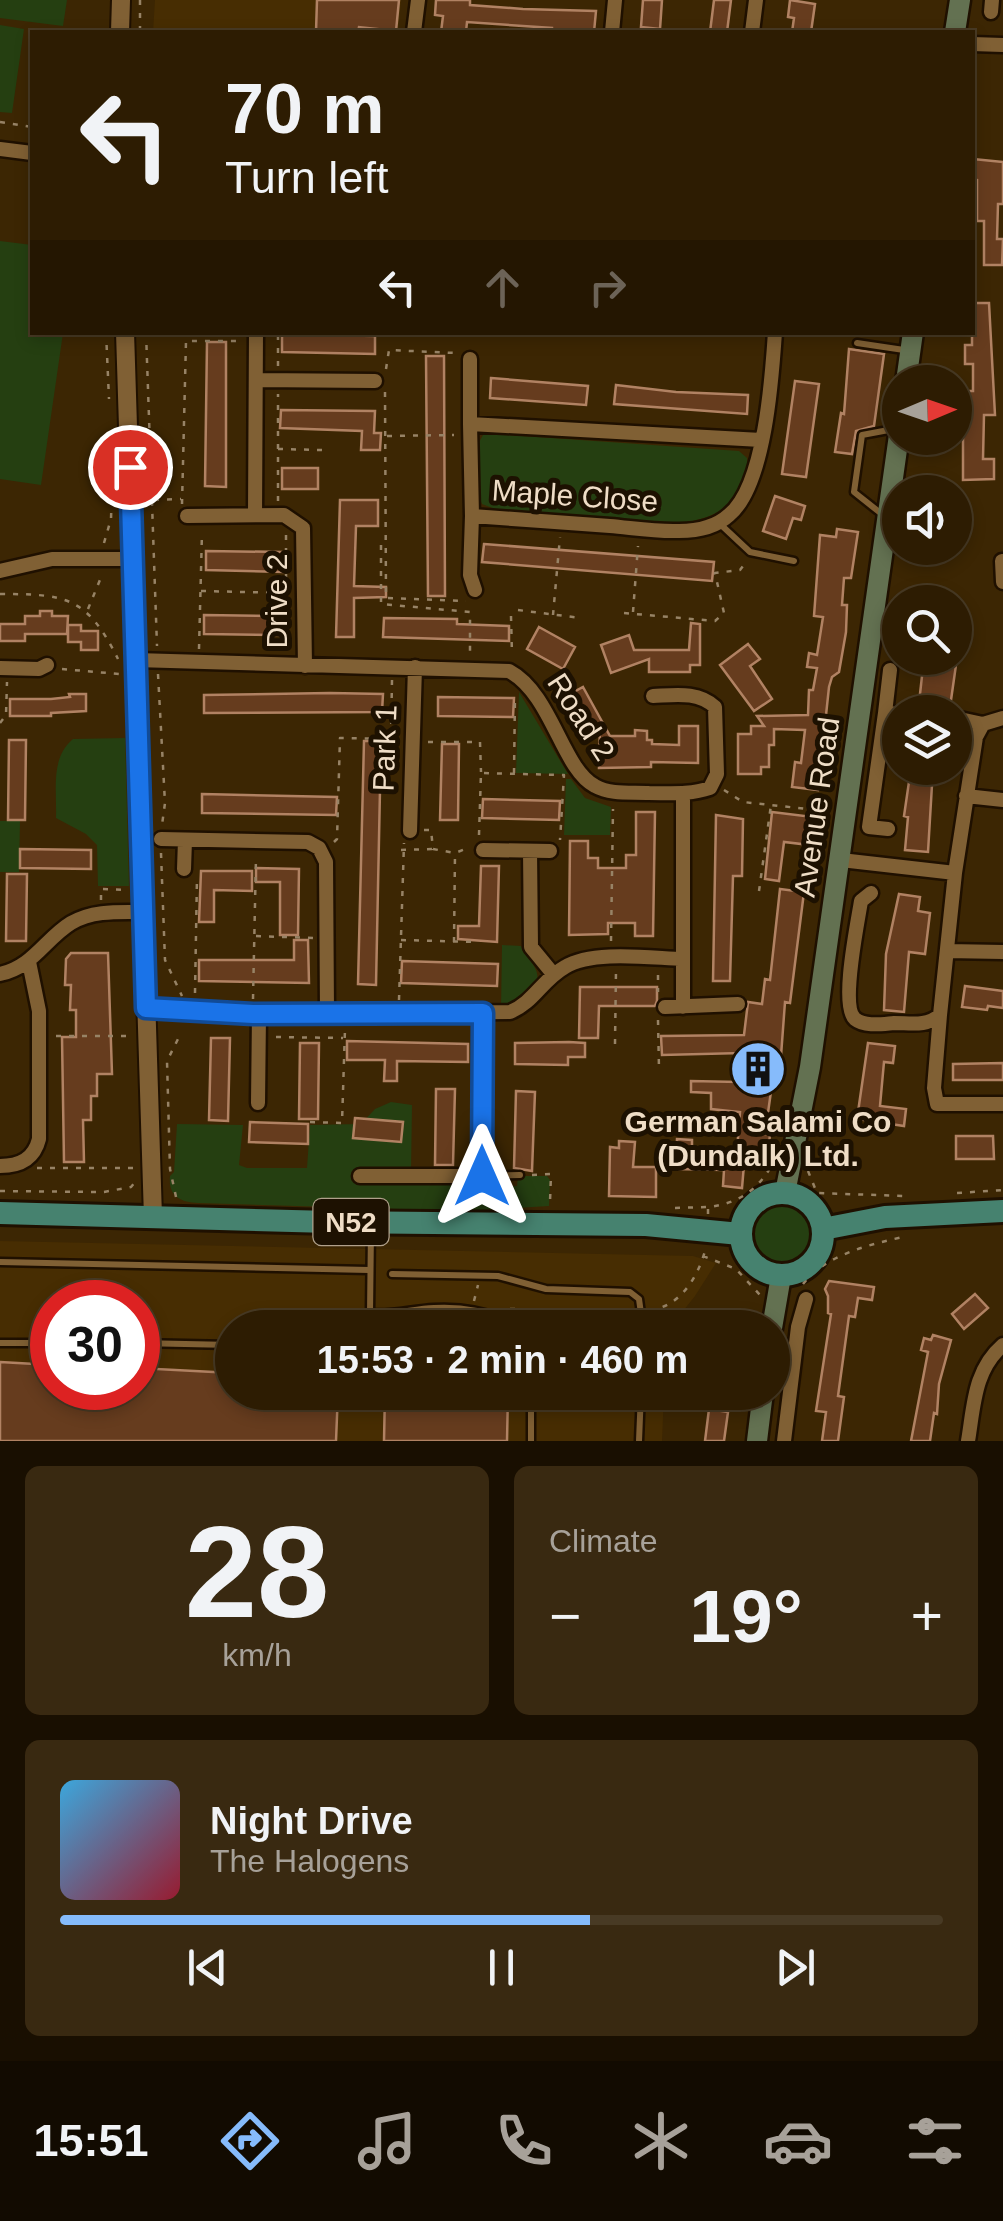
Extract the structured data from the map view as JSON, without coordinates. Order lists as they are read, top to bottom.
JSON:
{
  "streets": {
    "main road": ["Avenue Road", "N52"],
    "street": [
      "Maple Close",
      "Drive 2",
      "Road 2",
      "Park 1"
    ]
  },
  "crossings": [
    ["Drive 2", "Road 2"],
    ["Road 2", "Park 1"],
    ["Avenue Road", "N52"]
  ],
  "places": {
    "building": ["German Salami Co (Dundalk) Ltd."]
  },
  "north": "right",
  "page": {
    "turn": ["70 m", "Turn left"],
    "limit": "30",
    "trip": "15:53 · 2 min · 460 m",
    "tile": [
      ["28", "km/h"],
      "Climate"
    ],
    "heat": ["−", "19°", "+"],
    "song": ["Night Drive", "The Halogens"],
    "tabs": "15:51"
  }
}
